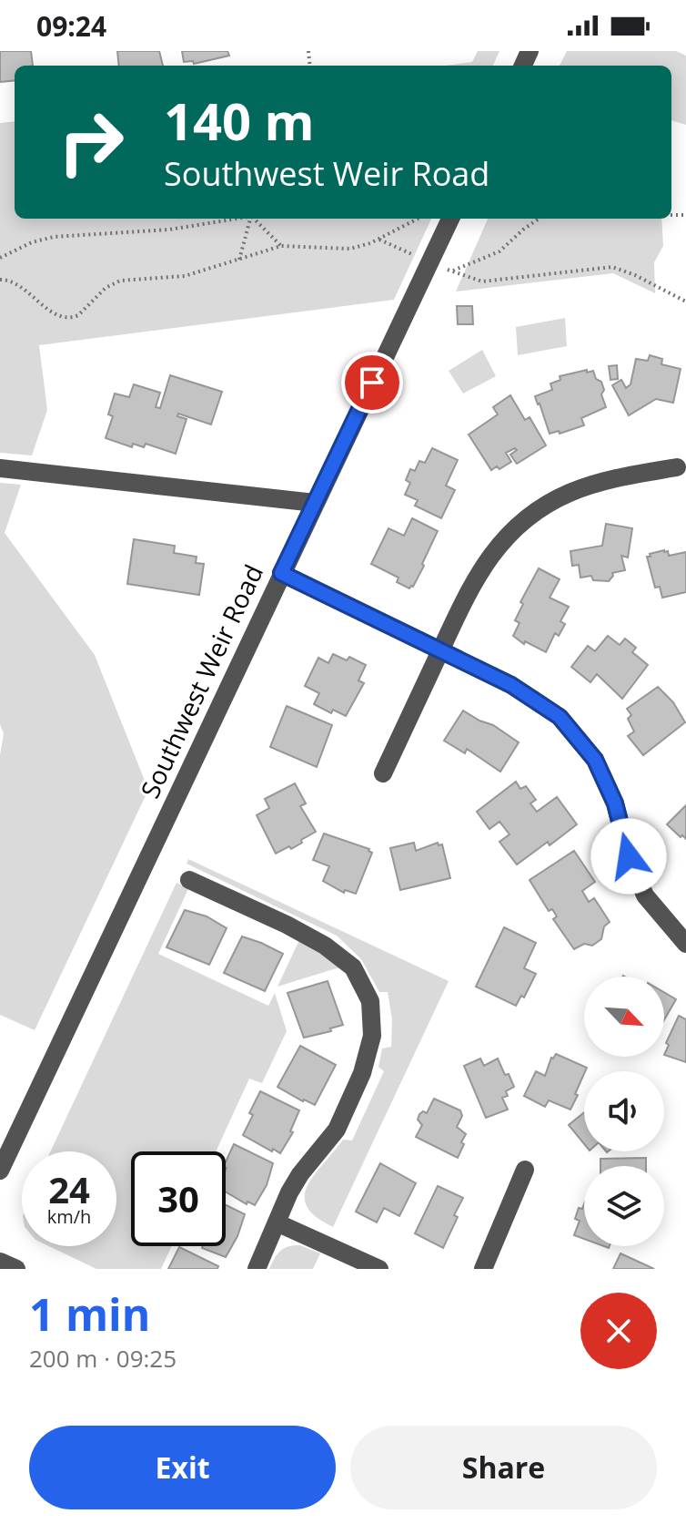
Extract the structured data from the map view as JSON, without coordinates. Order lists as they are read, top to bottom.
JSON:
{
  "streets": {
    "street": ["Southwest Weir Road"]
  },
  "north": "bottom right",
  "page": {
    "status": "09:24",
    "turn": ["140 m", "Southwest Weir Road"],
    "speed": "24 km/h",
    "limit": "30",
    "heading": ["1 min", "200 m · 09:25"],
    "buttons": ["Exit", "Share"]
  }
}
